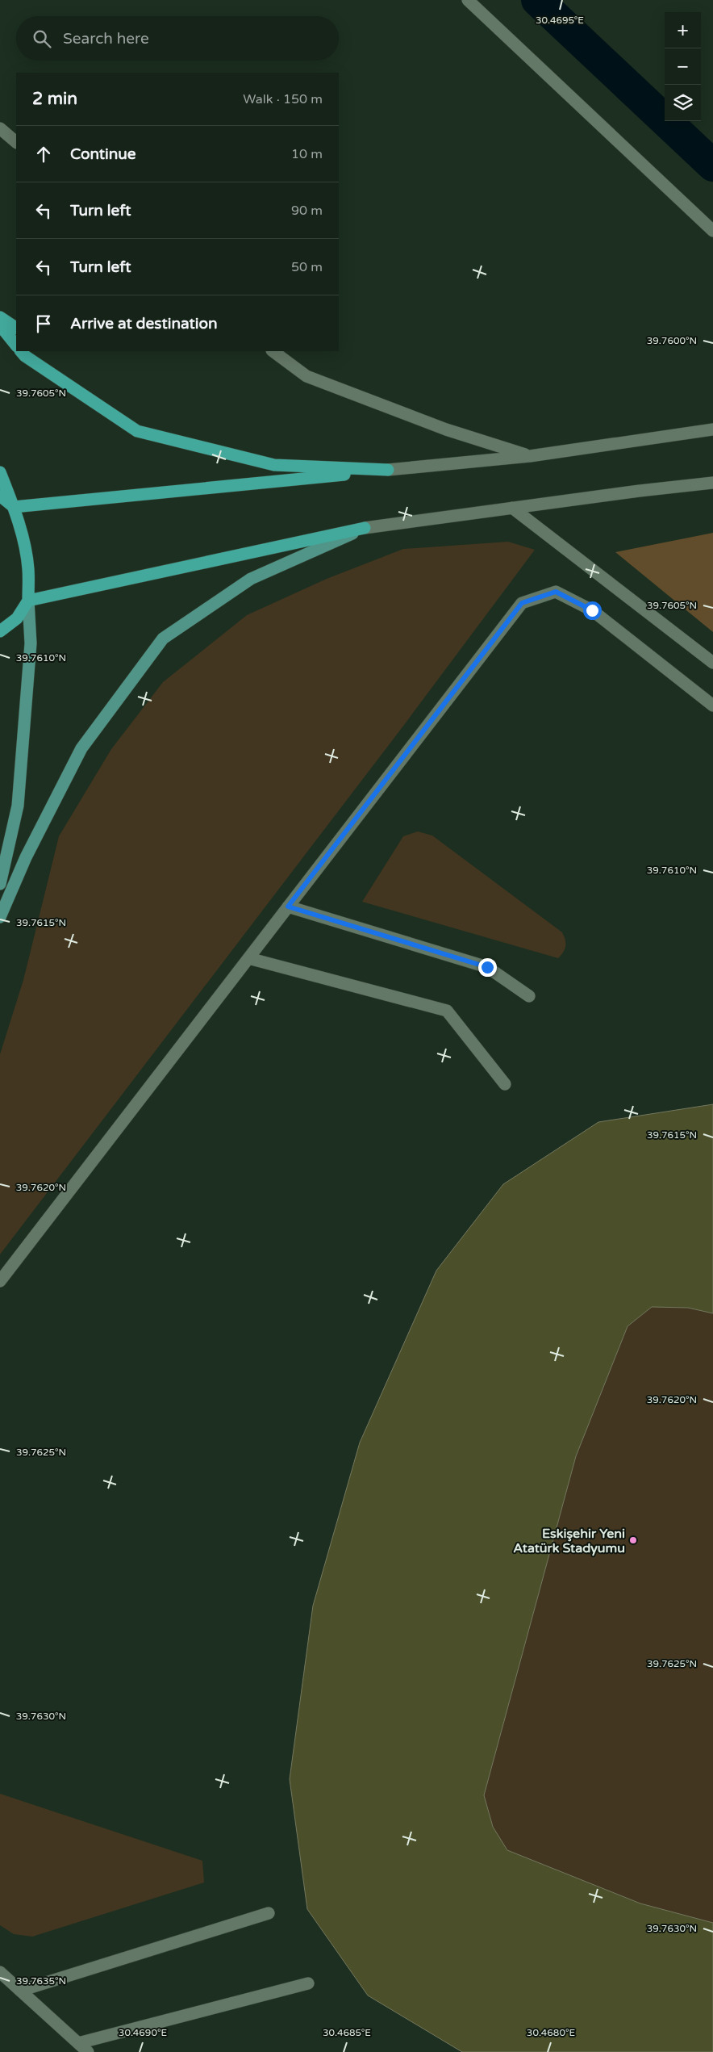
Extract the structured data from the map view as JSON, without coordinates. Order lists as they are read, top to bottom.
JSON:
{
  "places": ["Eskişehir Yeni Atatürk Stadyumu"],
  "page": {
    "map_buttons": ["+", "−"],
    "search": "Search here",
    "heading": ["2 min", "Walk · 150 m"],
    "list": [
      ["Continue", "10 m"],
      ["Turn left", "90 m"],
      ["Turn left", "50 m"],
      "Arrive at destination"
    ]
  },
  "coordinates": [
    "30.4695°E",
    "39.7600°N",
    "39.7605°N",
    "39.7610°N",
    "39.7615°N",
    "39.7620°N",
    "39.7625°N",
    "39.7630°N",
    "39.7635°N",
    "30.4690°E",
    "30.4685°E",
    "30.4680°E"
  ]
}
